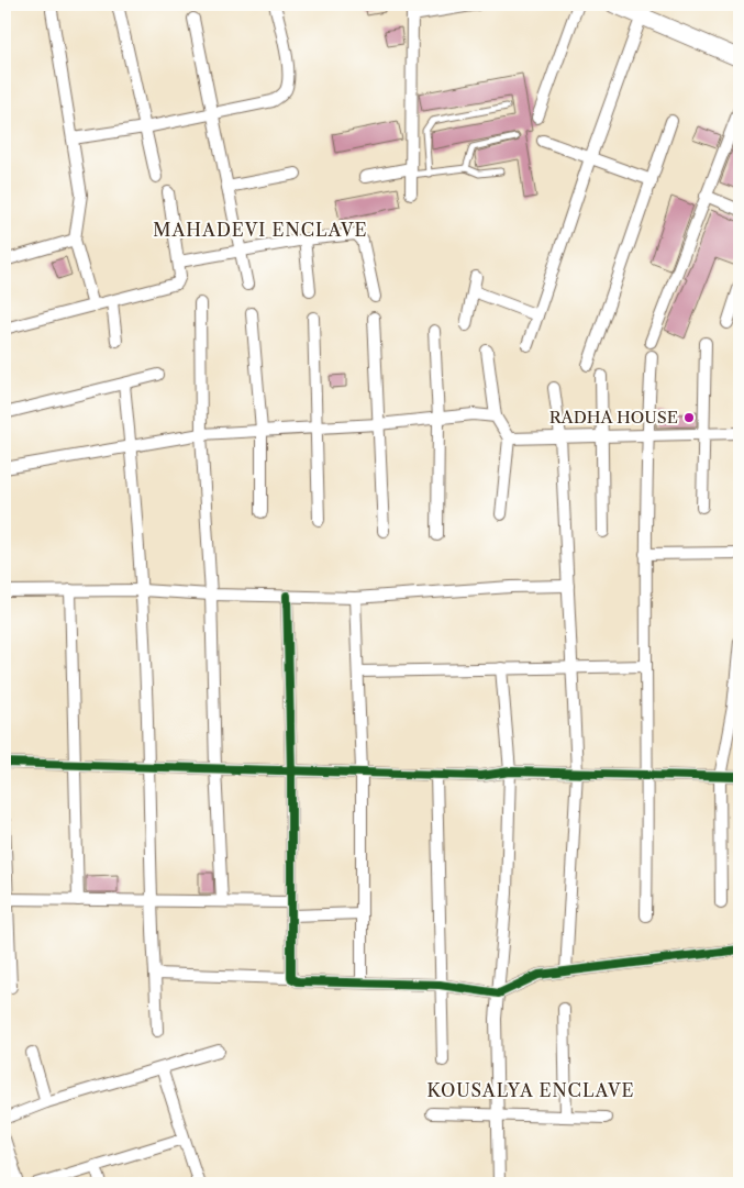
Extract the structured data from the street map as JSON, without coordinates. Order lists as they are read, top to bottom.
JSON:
{
  "districts": ["MAHADEVI ENCLAVE", "KOUSALYA ENCLAVE"],
  "places": ["RADHA HOUSE"]
}
